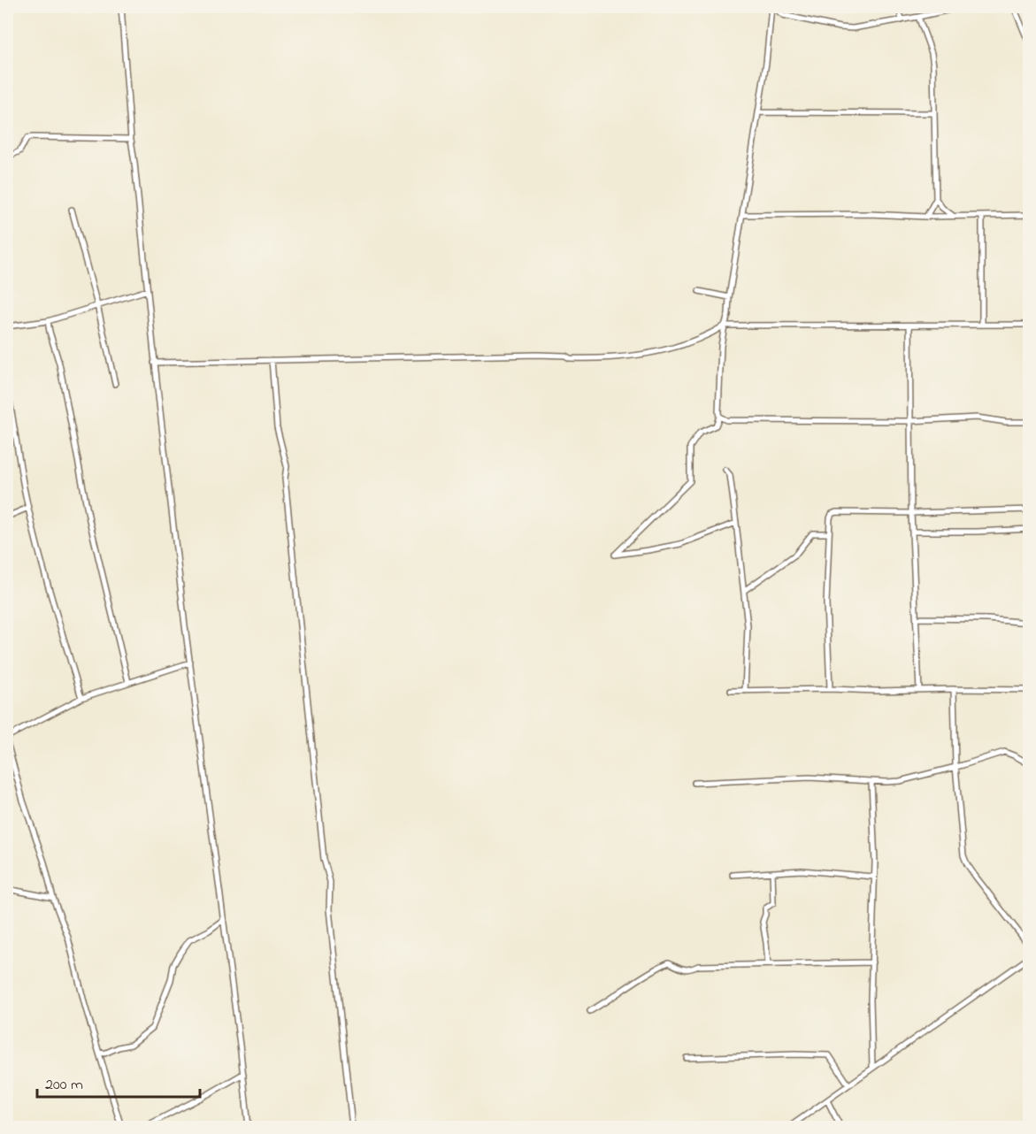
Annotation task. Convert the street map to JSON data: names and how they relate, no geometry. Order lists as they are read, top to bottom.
{
  "scale_bar": "200 m"
}
